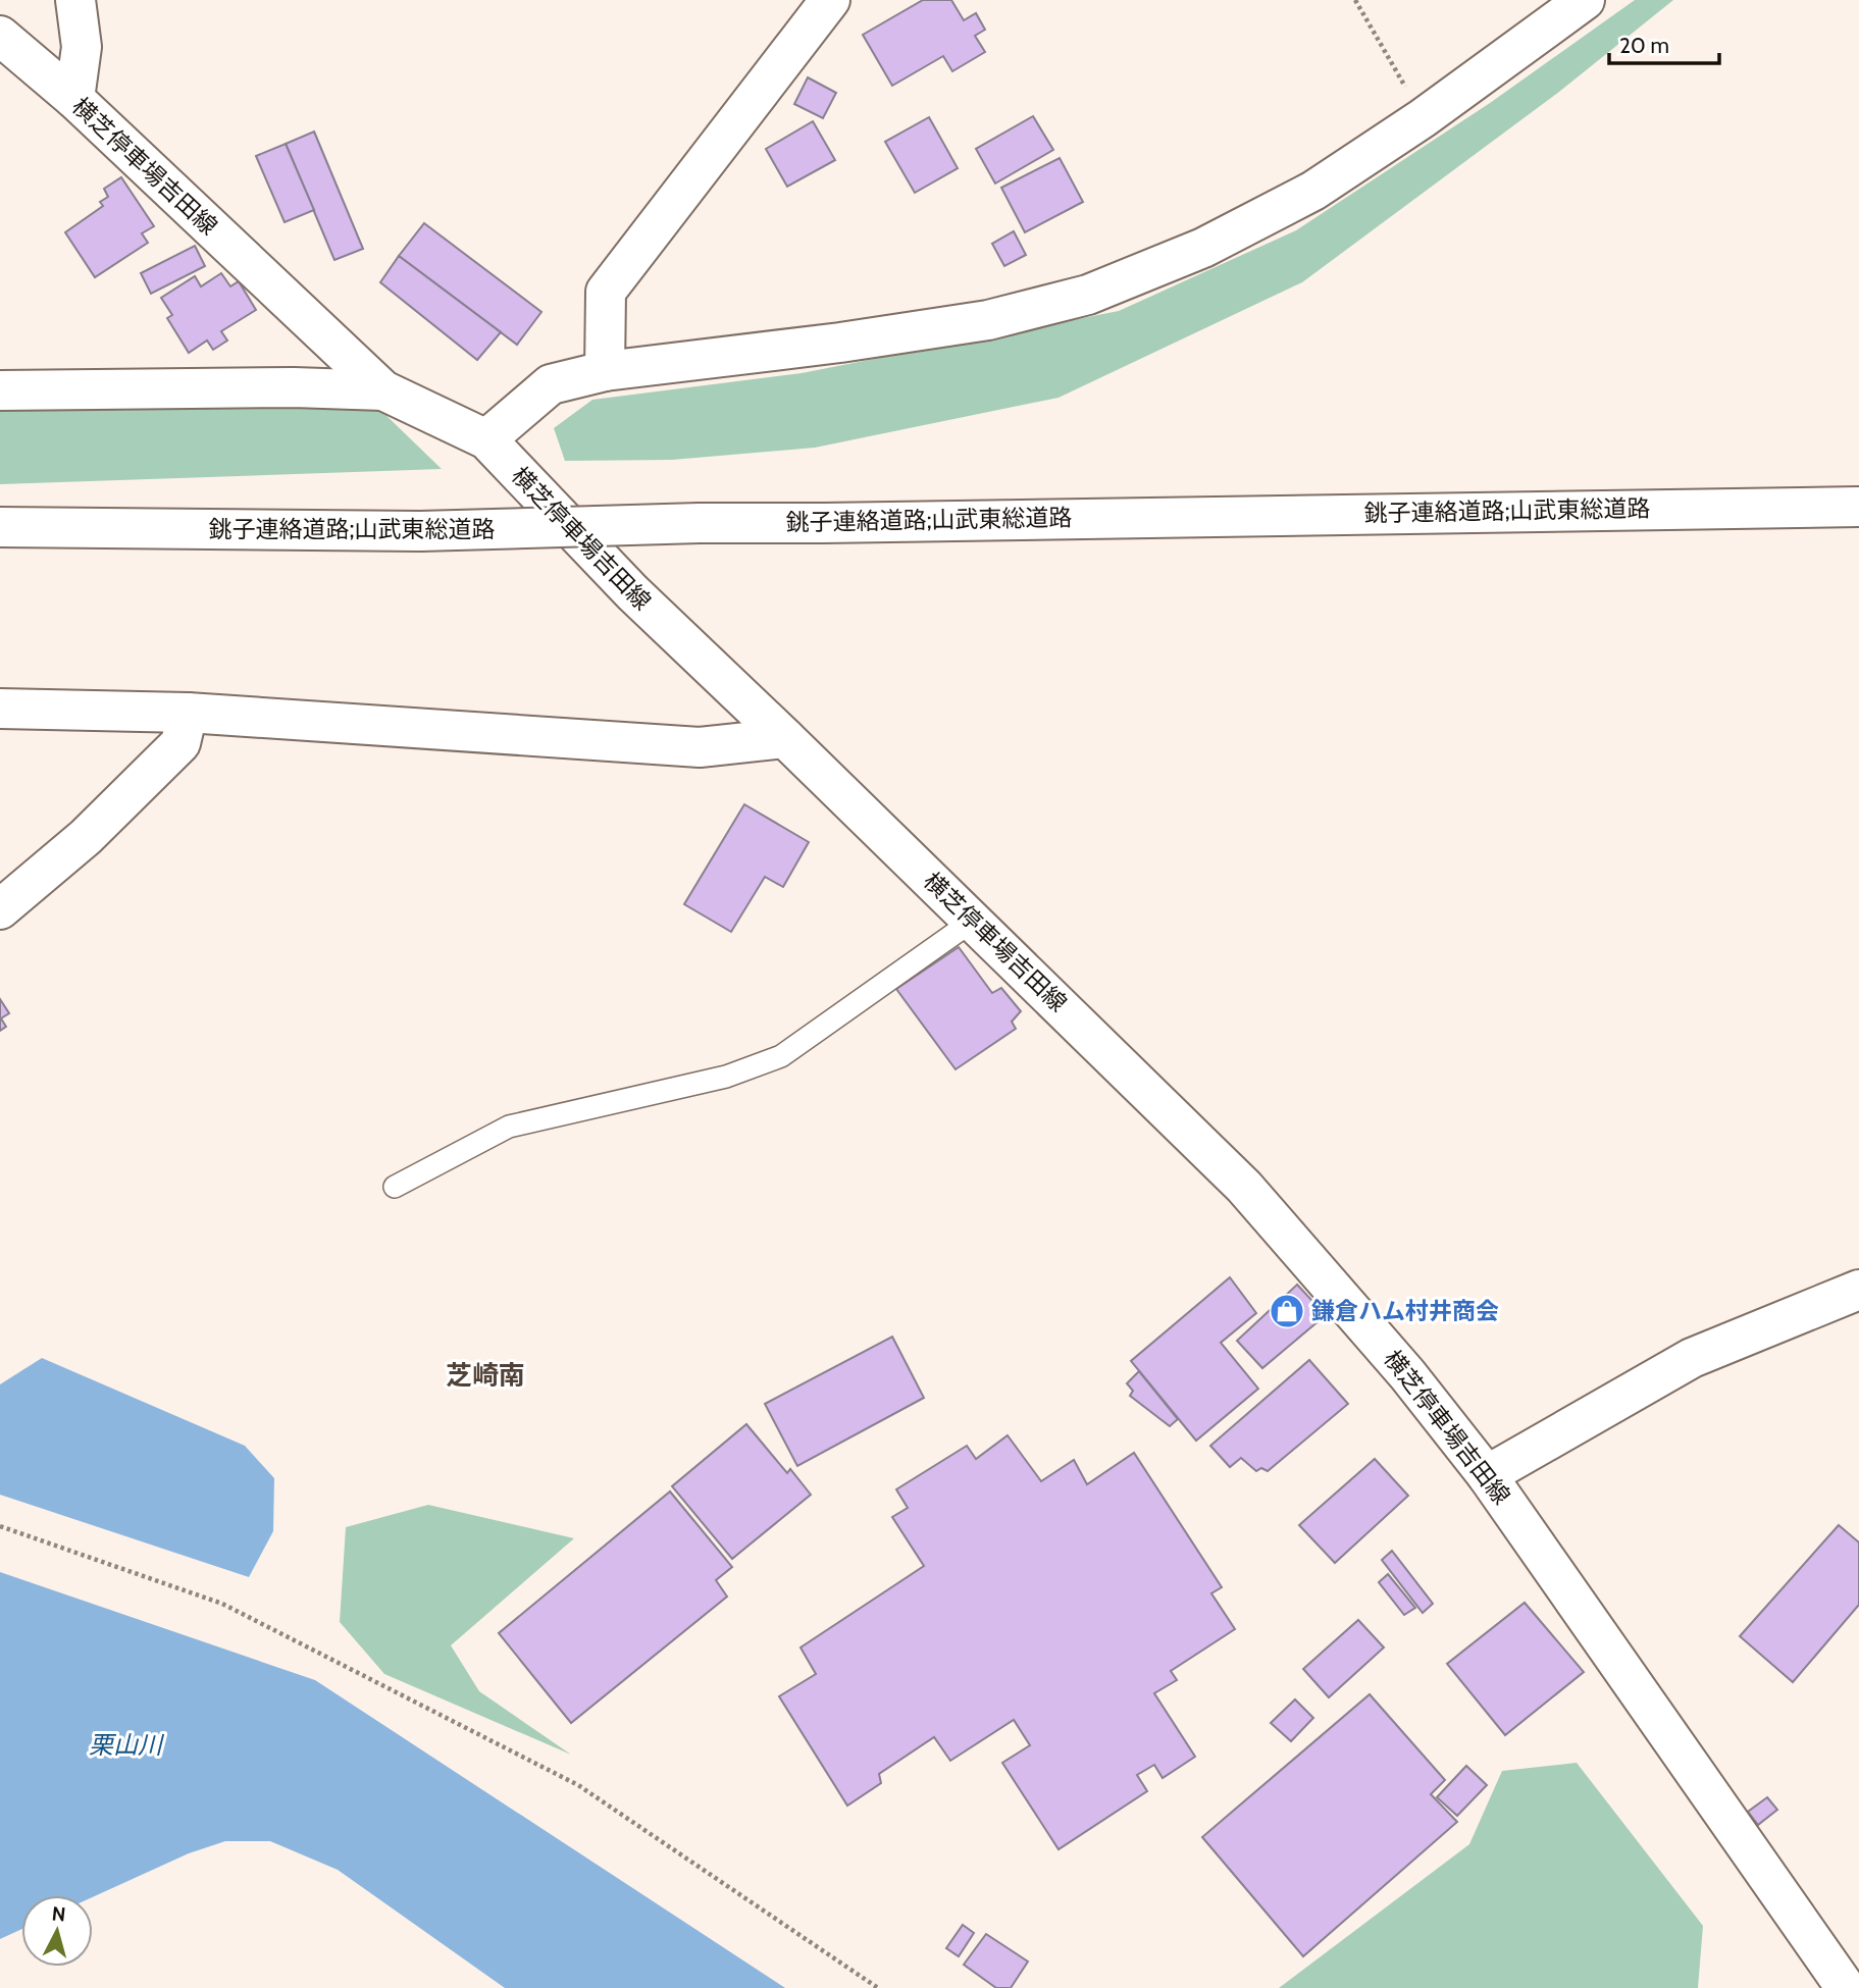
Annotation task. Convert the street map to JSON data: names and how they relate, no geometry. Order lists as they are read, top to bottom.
{
  "streets": {
    "main road": ["横芝停車場吉田線", "銚子連絡道路;山武東総道路"]
  },
  "districts": ["芝崎南"],
  "water": ["栗山川"],
  "places": {
    "shop": ["鎌倉ハム村井商会"]
  },
  "scale_bar": "20 m",
  "north": "top"
}
